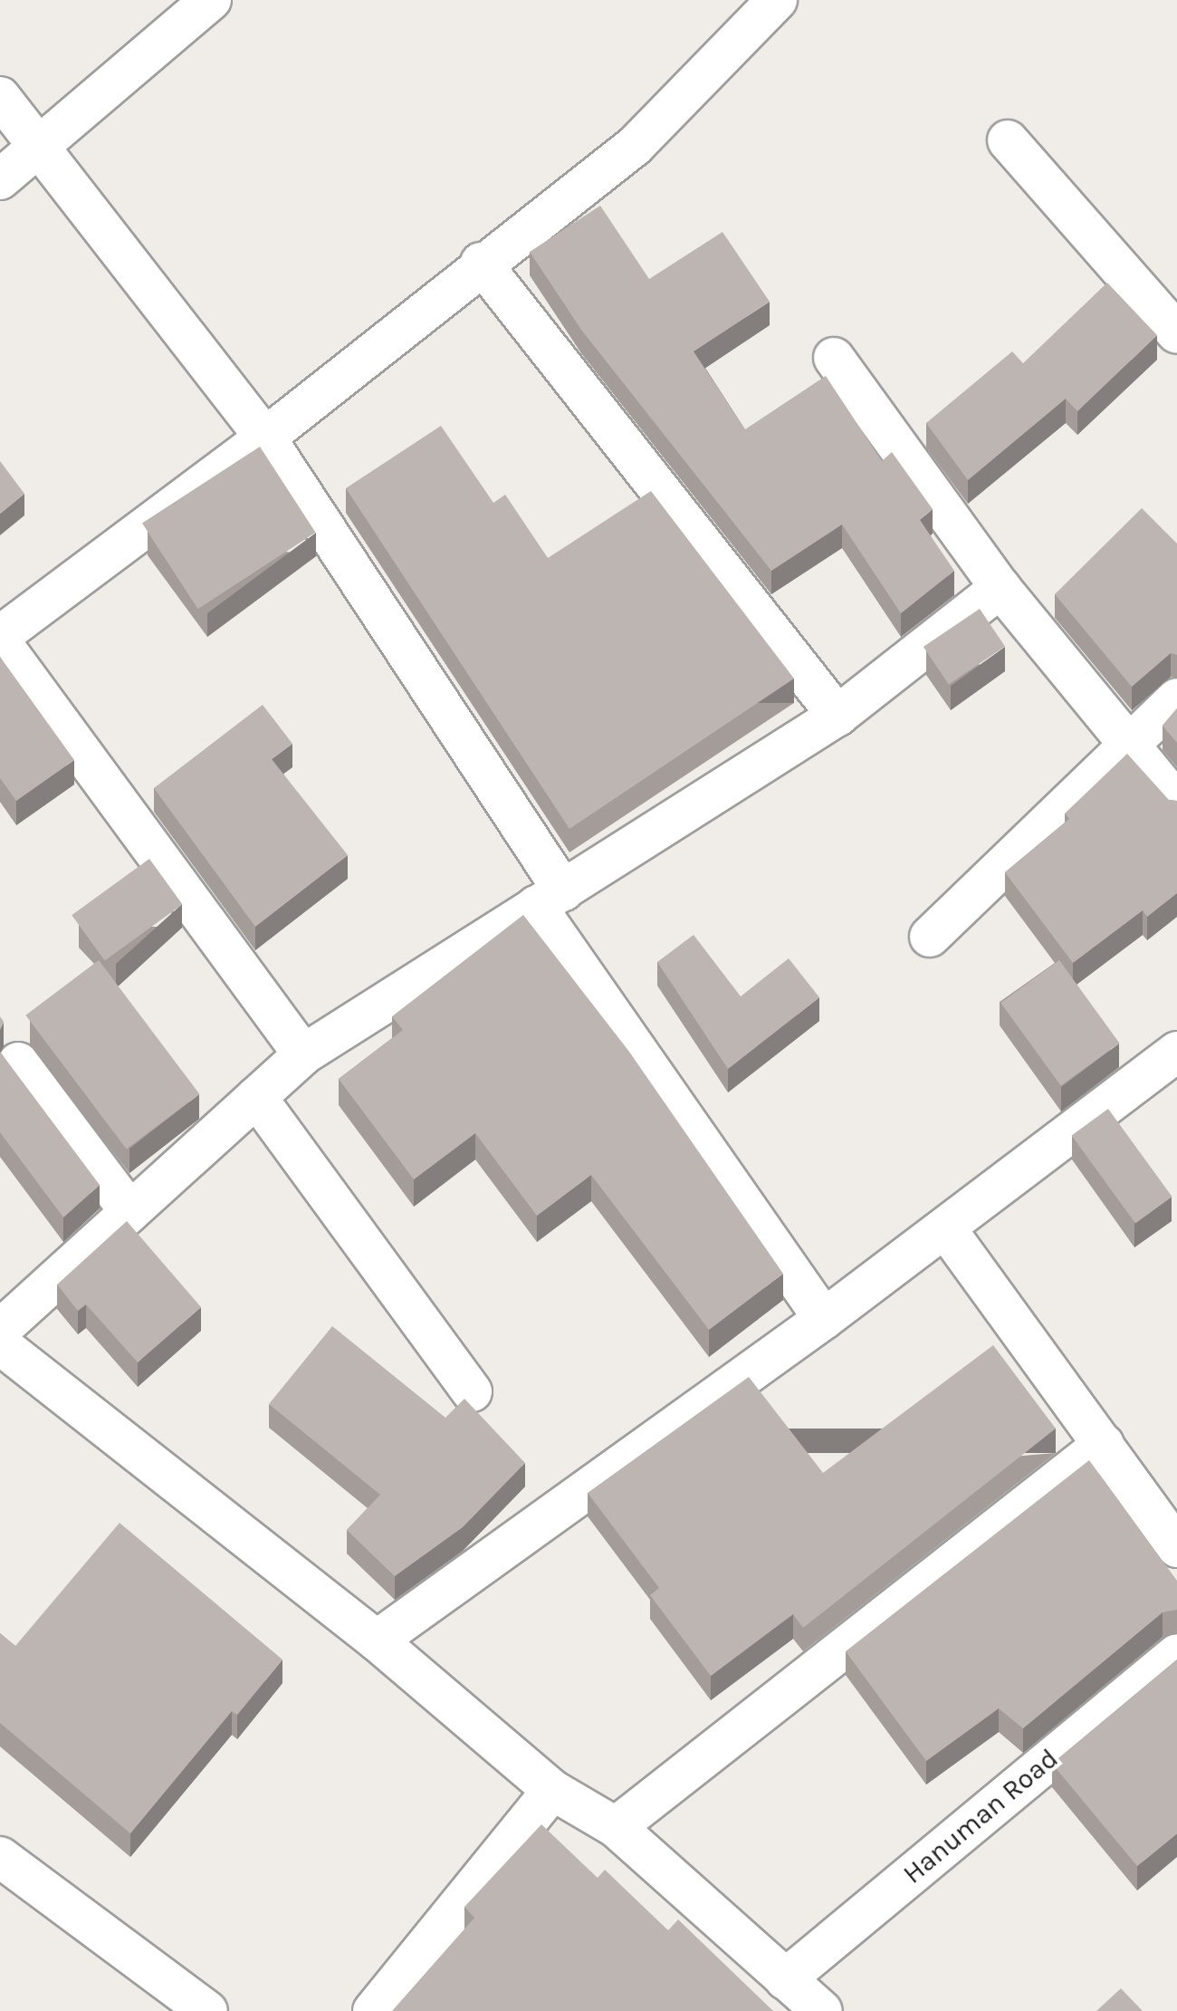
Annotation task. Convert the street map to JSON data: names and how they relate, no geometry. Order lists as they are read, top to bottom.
{
  "streets": {
    "street": ["Hanuman Road"]
  }
}
